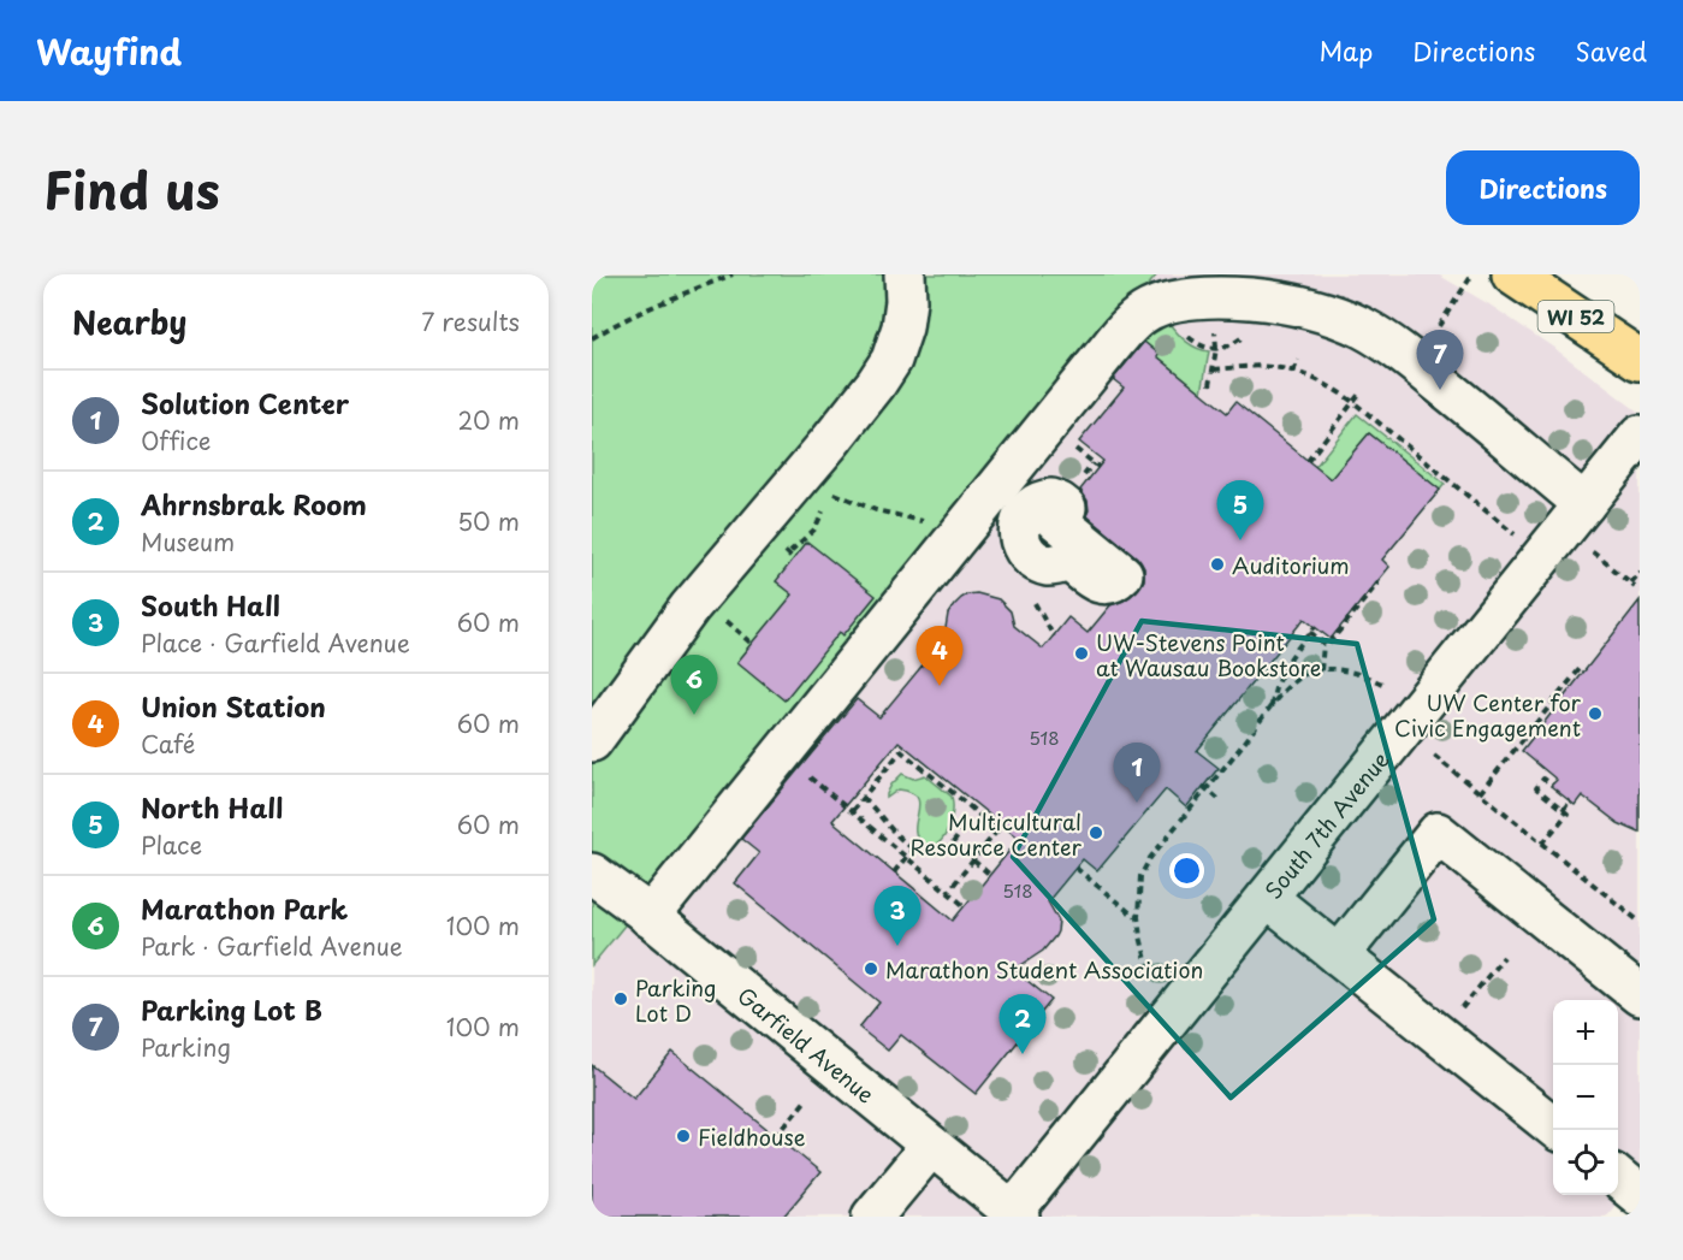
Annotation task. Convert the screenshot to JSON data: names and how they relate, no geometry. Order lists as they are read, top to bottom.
{
  "streets": {
    "main road": ["WI 52"],
    "street": ["South 7th Avenue", "Garfield Avenue"]
  },
  "crossings": [
    ["South 7th Avenue", "Garfield Avenue"]
  ],
  "places": [
    "Auditorium",
    "UW-Stevens Point at Wausau Bookstore",
    "UW Center for Civic Engagement",
    "Multicultural Resource Center",
    "Marathon Student Association",
    "Parking Lot D",
    "Fieldhouse"
  ],
  "house_numbers": ["518", "518"],
  "page": {
    "header": "Wayfind",
    "nav": ["Map", "Directions", "Saved"],
    "title": "Find us",
    "buttons": "Directions",
    "heading": ["Nearby", "7 results"],
    "pins": [
      "7",
      "5",
      "4",
      "6",
      "1",
      "3",
      "2"
    ],
    "list": [
      {
        "mark": "1",
        "name": "Solution Center",
        "note": "Office",
        "value": "20 m"
      },
      {
        "mark": "2",
        "name": "Ahrnsbrak Room",
        "note": "Museum",
        "value": "50 m"
      },
      {
        "mark": "3",
        "name": "South Hall",
        "note": "Place · Garfield Avenue",
        "value": "60 m"
      },
      {
        "mark": "4",
        "name": "Union Station",
        "note": "Café",
        "value": "60 m"
      },
      {
        "mark": "5",
        "name": "North Hall",
        "note": "Place",
        "value": "60 m"
      },
      {
        "mark": "6",
        "name": "Marathon Park",
        "note": "Park · Garfield Avenue",
        "value": "100 m"
      },
      {
        "mark": "7",
        "name": "Parking Lot B",
        "note": "Parking",
        "value": "100 m"
      }
    ],
    "map_buttons": ["+", "−"]
  }
}
